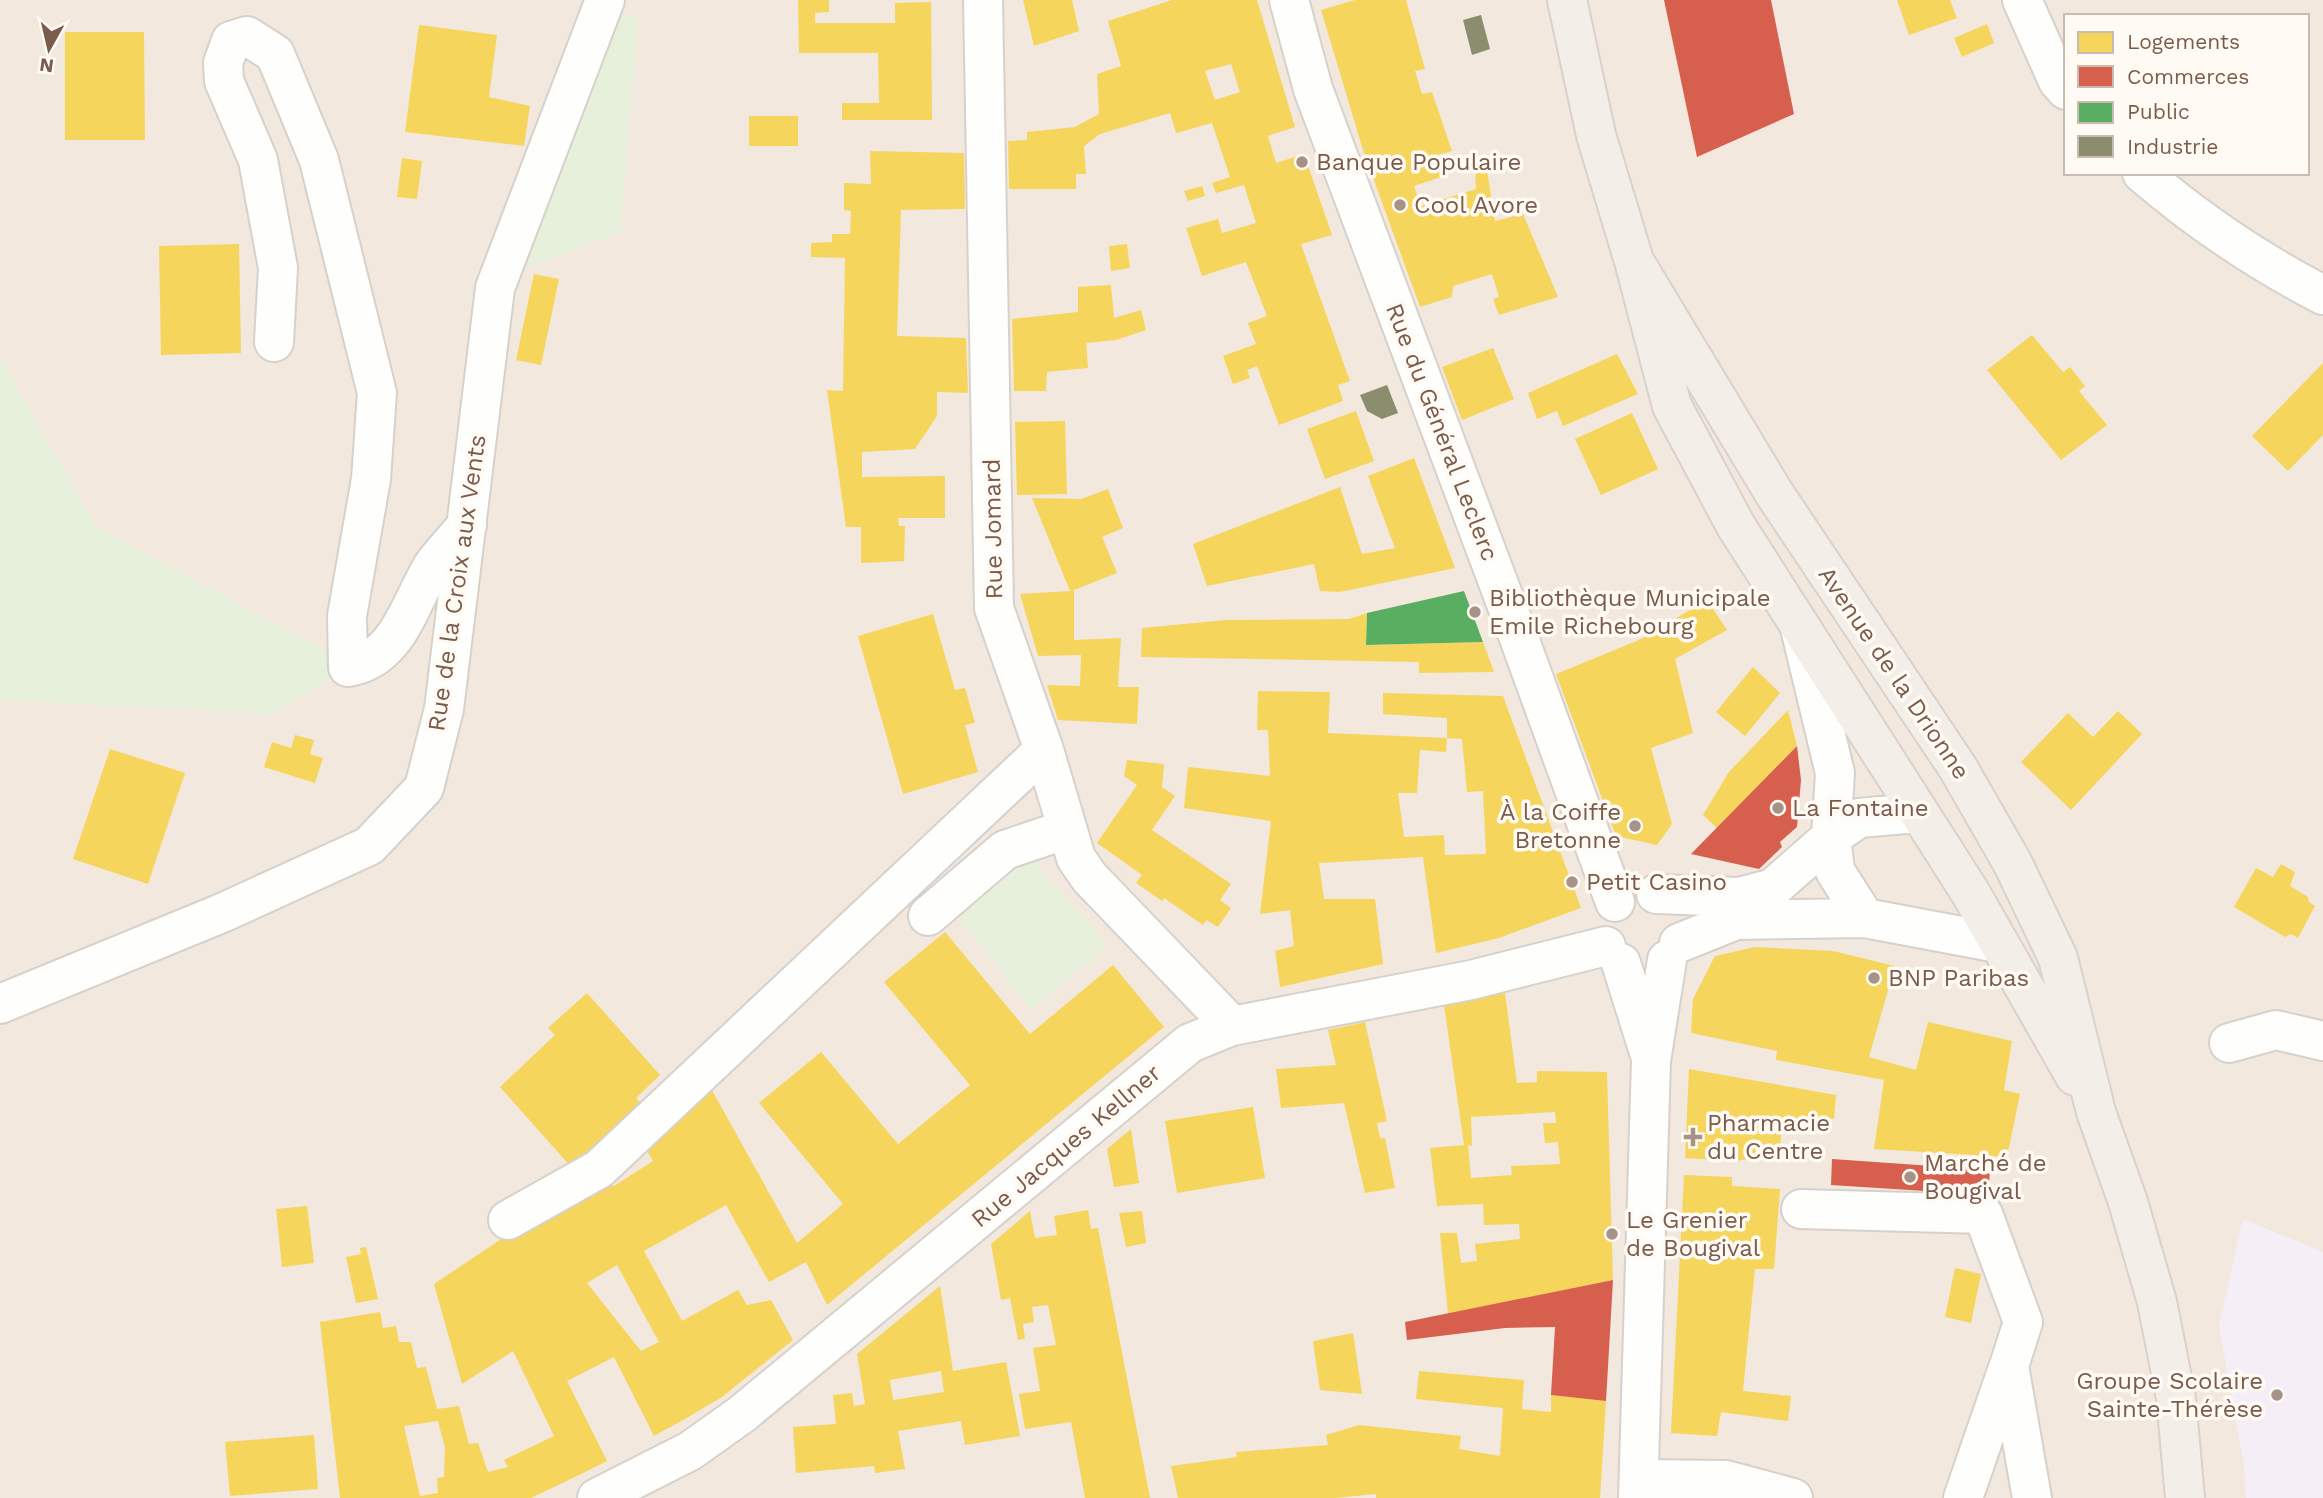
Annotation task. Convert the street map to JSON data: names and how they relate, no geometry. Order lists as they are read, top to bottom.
{
  "streets": {
    "main road": ["Avenue de la Drionne"],
    "street": [
      "Rue du Général Leclerc",
      "Rue Jomard",
      "Rue de la Croix aux Vents",
      "Rue Jacques Kellner"
    ]
  },
  "crossings": [
    ["Rue du Général Leclerc", "Rue Jacques Kellner"],
    ["Rue Jomard", "Rue Jacques Kellner"]
  ],
  "places": {
    "other": [
      "Banque Populaire",
      "Cool Avore",
      "Bibliothèque Municipale Emile Richebourg",
      "La Fontaine",
      "À la Coiffe Bretonne",
      "Petit Casino",
      "BNP Paribas",
      "Marché de Bougival",
      "Le Grenier de Bougival",
      "Groupe Scolaire Sainte-Thérèse"
    ],
    "health": ["Pharmacie du Centre"]
  },
  "legend": [
    "Logements",
    "Commerces",
    "Public",
    "Industrie"
  ],
  "north": "bottom"
}
